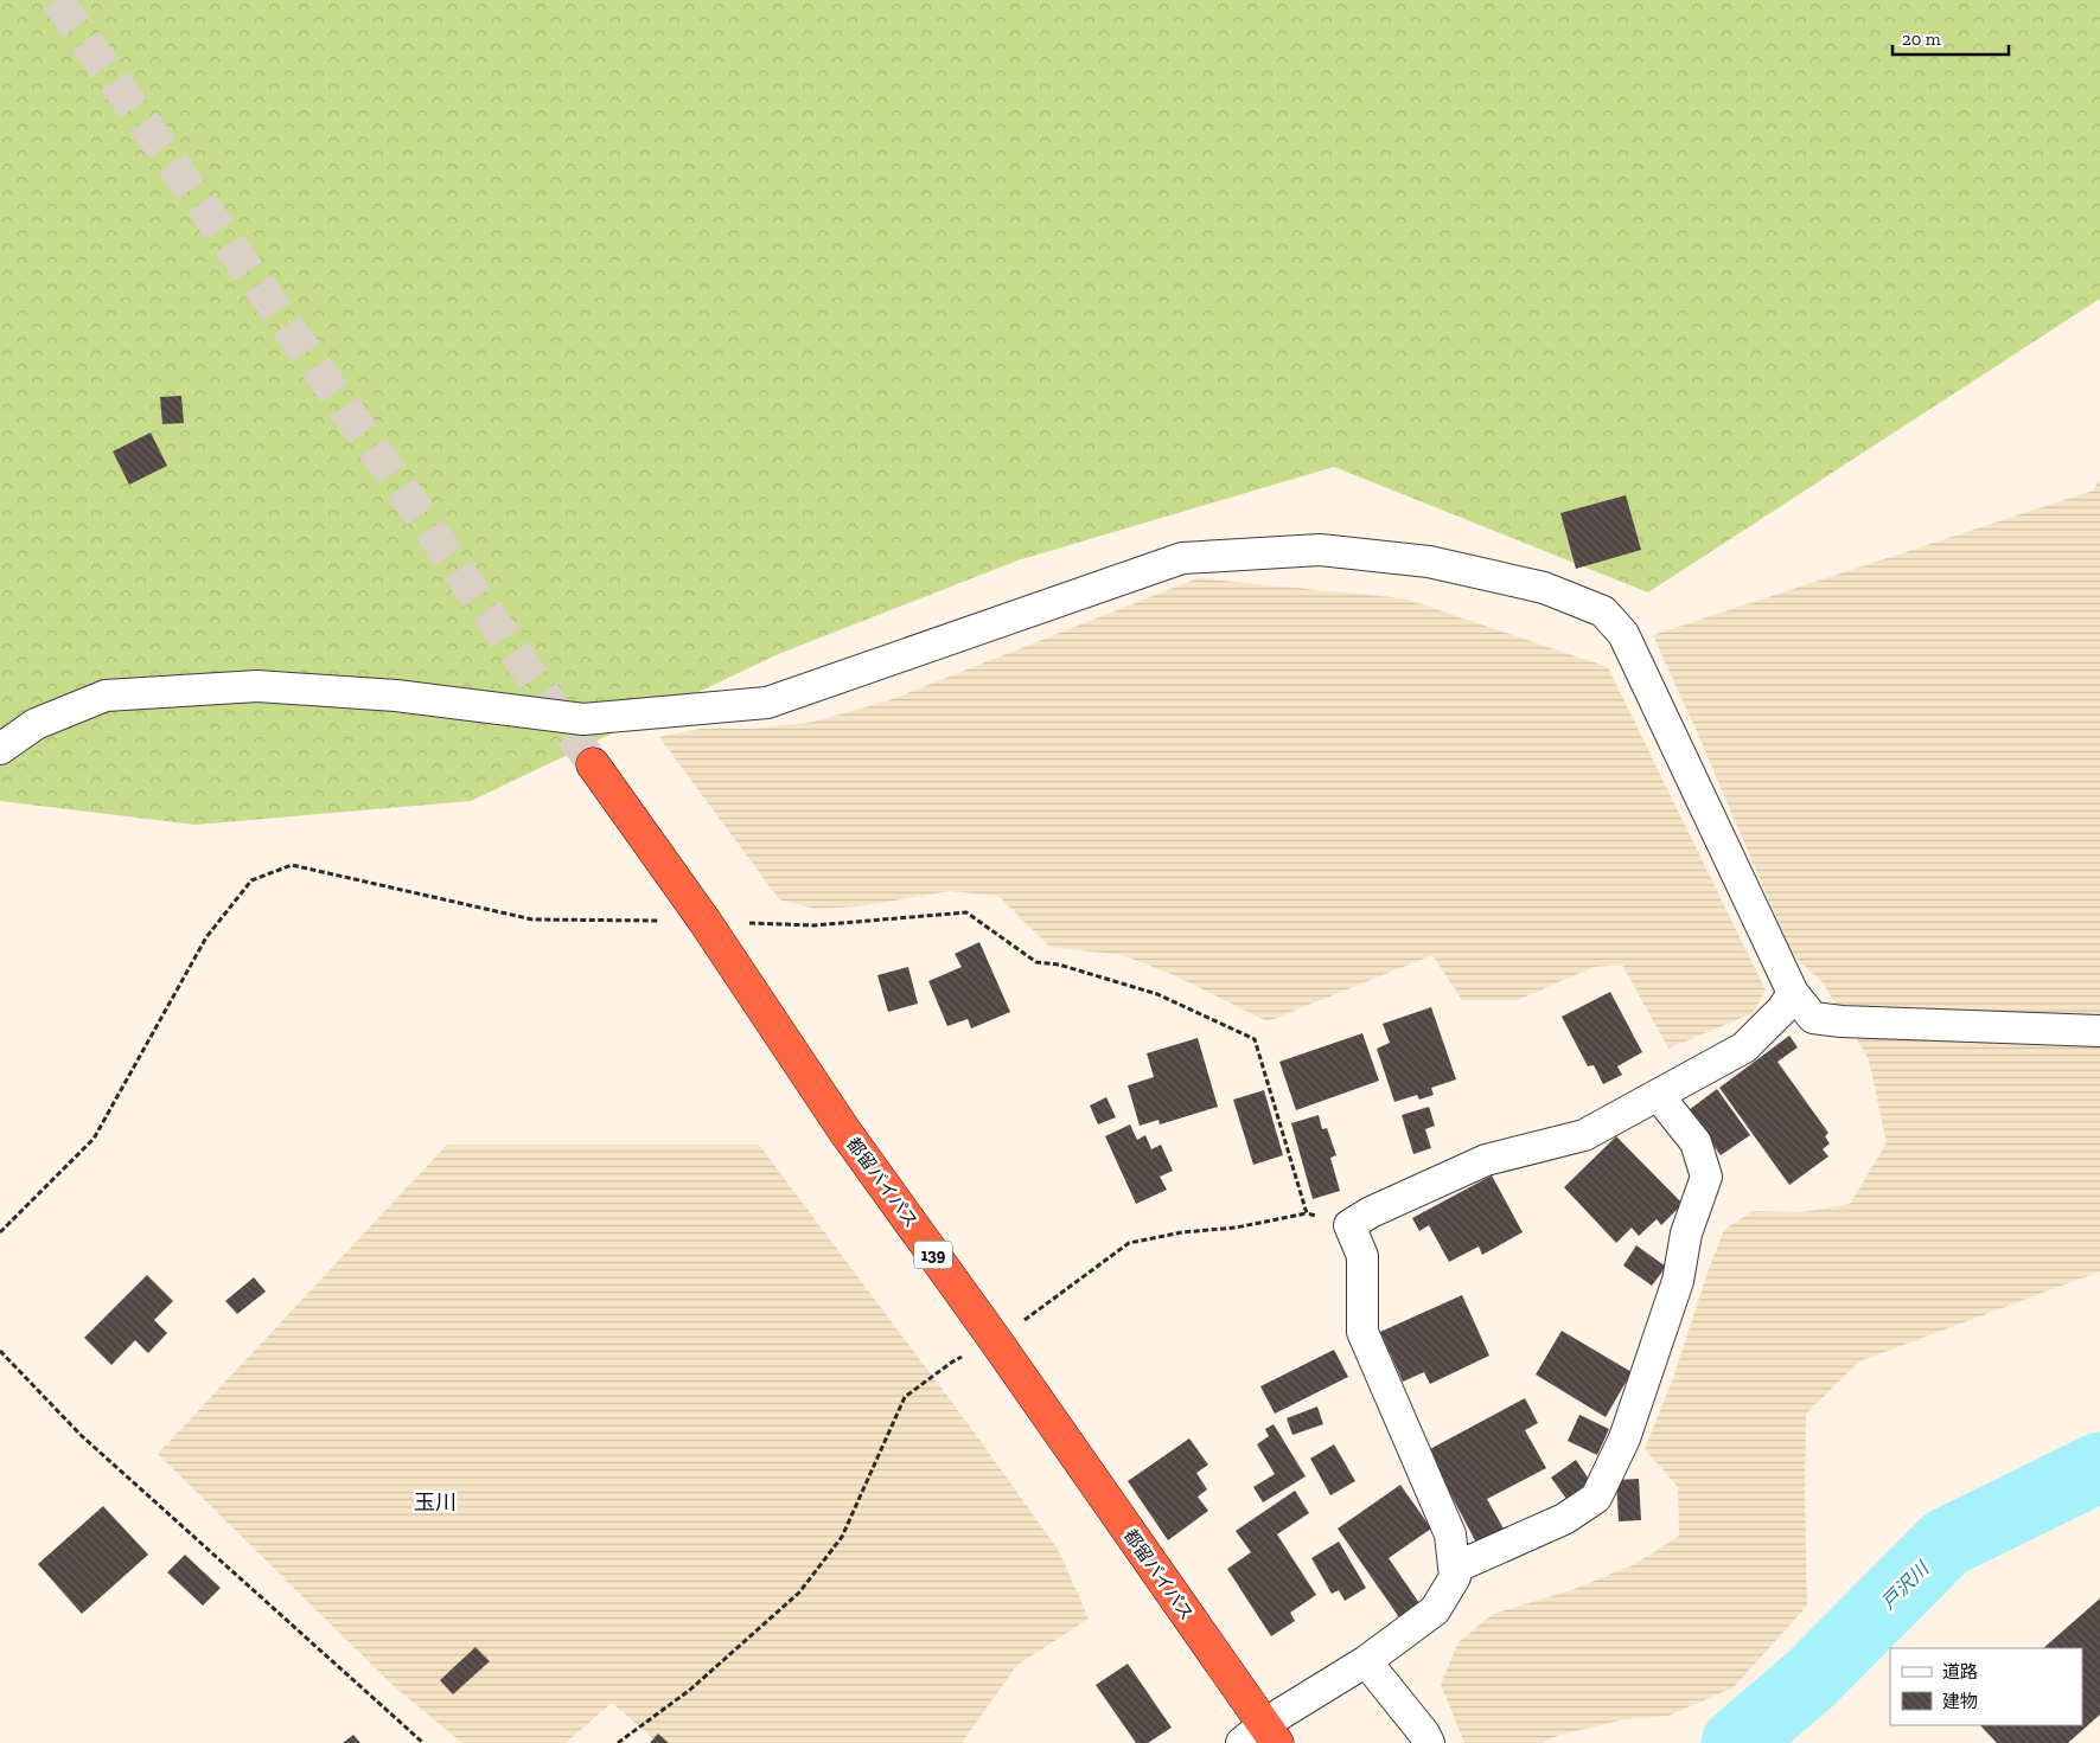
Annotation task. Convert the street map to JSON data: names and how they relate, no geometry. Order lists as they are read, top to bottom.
{
  "streets": {
    "highway": ["都留バイパス", "139"]
  },
  "districts": ["玉川"],
  "water": ["戸沢川"],
  "legend": ["道路", "建物"],
  "scale_bar": "20 m"
}
